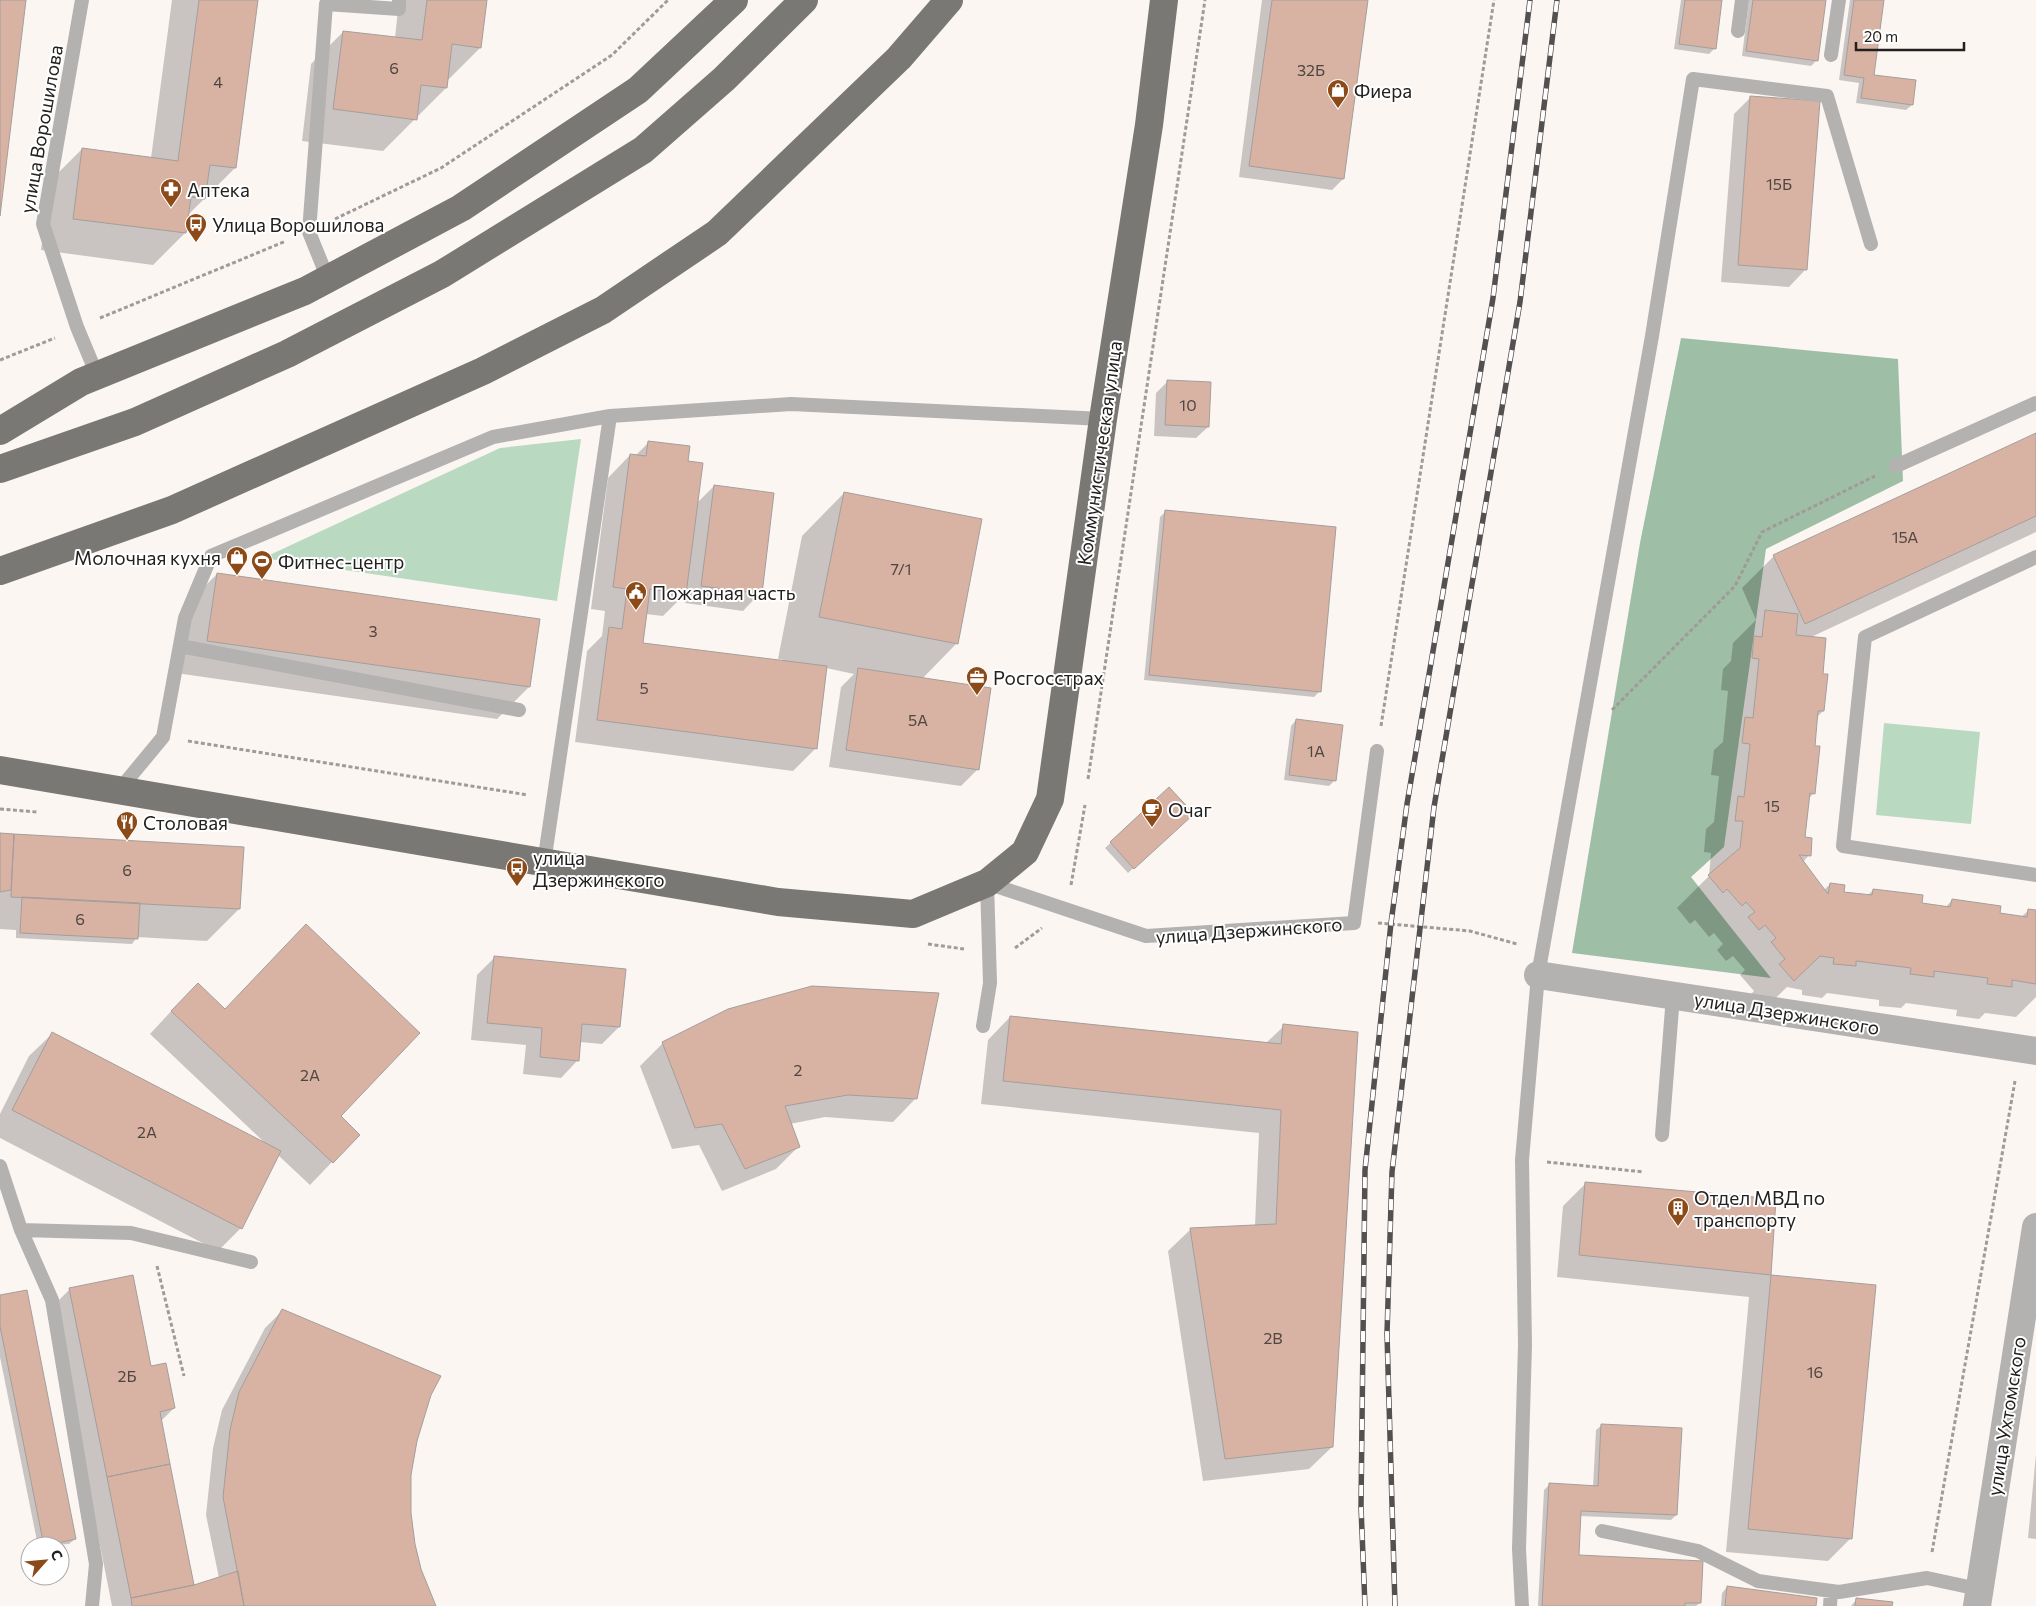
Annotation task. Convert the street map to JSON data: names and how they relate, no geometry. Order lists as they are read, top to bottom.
{
  "streets": {
    "main road": ["Коммунистическая улица"],
    "street": ["улица Дзержинского", "улица Ухтомского"],
    "lane": ["улица Ворошилова"]
  },
  "crossings": [
    ["Коммунистическая улица", "улица Дзержинского"]
  ],
  "places": {
    "shop": ["Фиера", "Молочная кухня"],
    "pharmacy": ["Аптека"],
    "bus stop": ["Улица Ворошилова", "улица Дзержинского"],
    "sports": ["Фитнес-центр"],
    "public building": ["Пожарная часть"],
    "office": ["Росгосстрах"],
    "cafe": ["Очаг"],
    "restaurant": ["Столовая"],
    "building": ["Отдел МВД по транспорту"]
  },
  "house_numbers": [
    "6",
    "32Б",
    "4",
    "15Б",
    "10",
    "15А",
    "7/1",
    "3",
    "5",
    "5А",
    "1А",
    "15",
    "6",
    "6",
    "2",
    "2А",
    "2А",
    "2В",
    "16",
    "2Б"
  ],
  "scale_bar": "20 m",
  "north": "top right"
}
